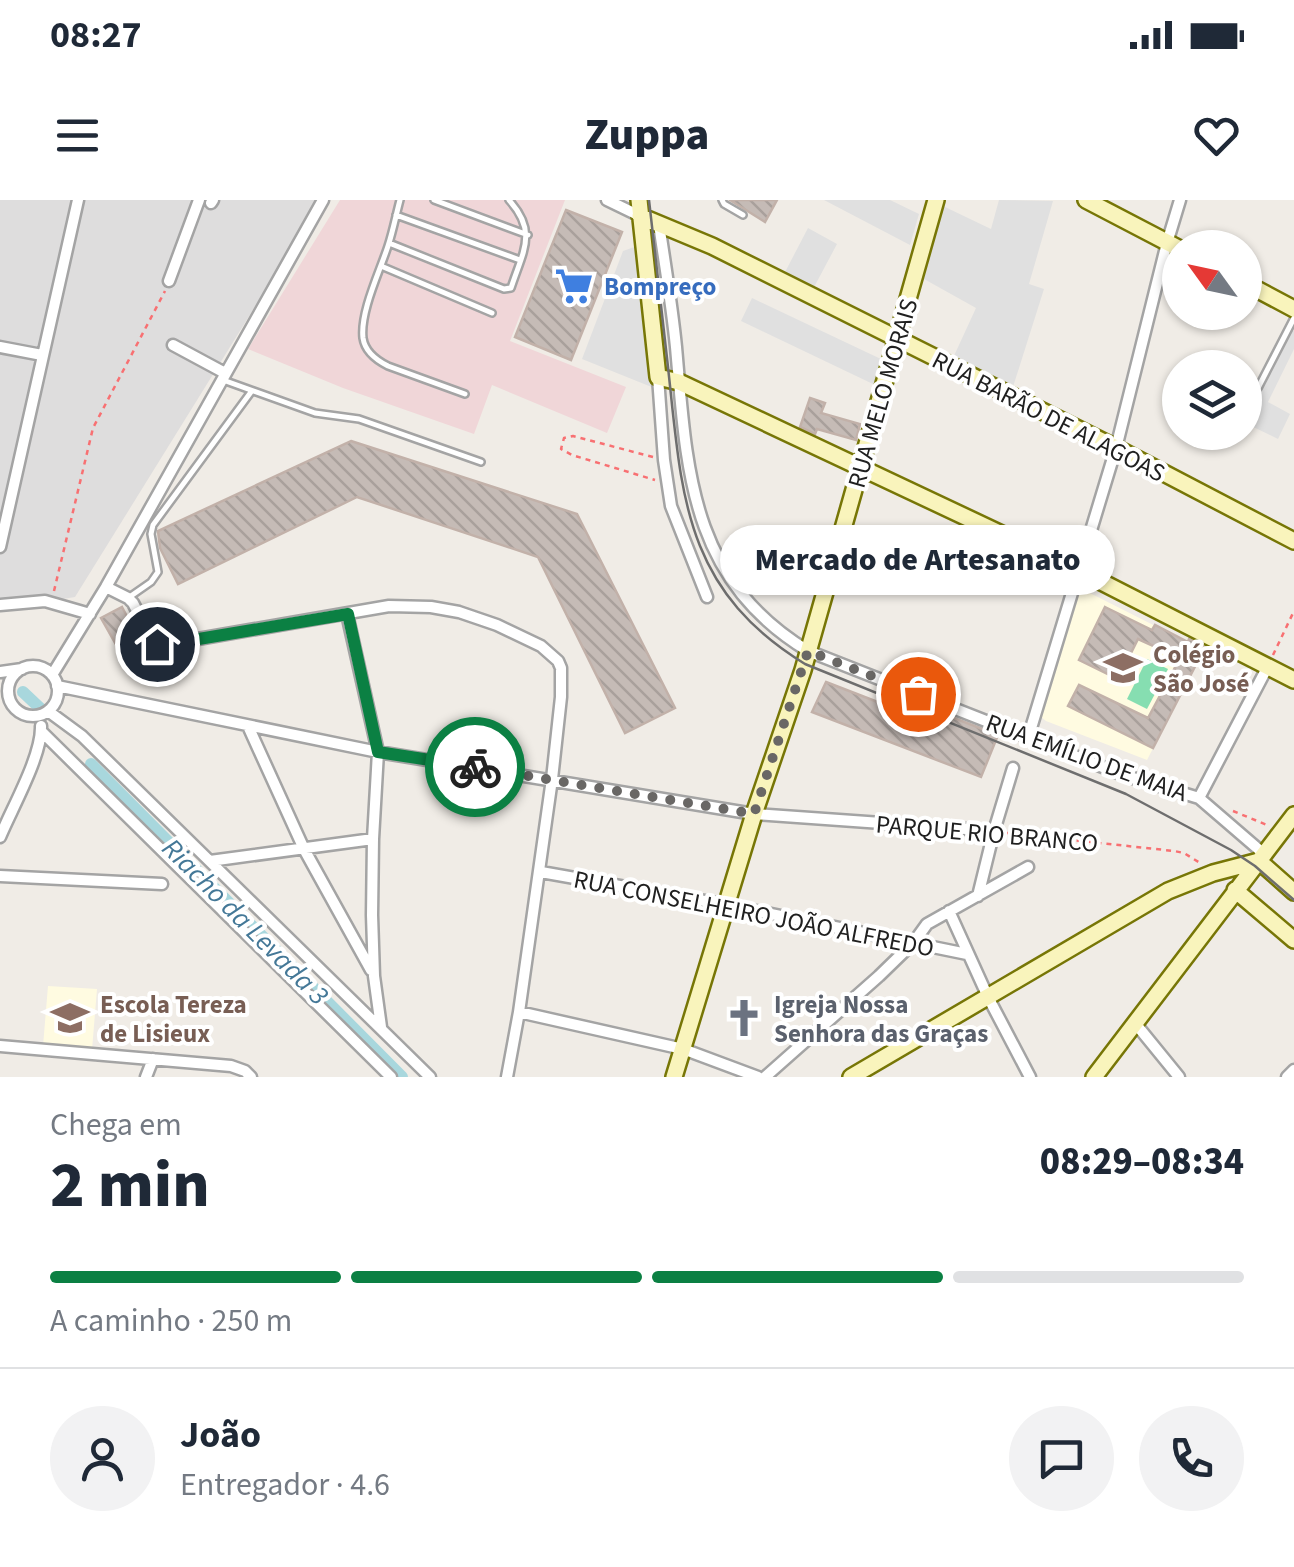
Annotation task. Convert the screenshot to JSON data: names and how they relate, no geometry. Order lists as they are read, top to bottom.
{
  "streets": {
    "street": [
      "RUA MELO MORAIS",
      "RUA BARÃO DE ALAGOAS",
      "RUA EMÍLIO DE MAIA",
      "PARQUE RIO BRANCO",
      "RUA CONSELHEIRO JOÃO ALFREDO"
    ]
  },
  "crossings": [
    ["RUA MELO MORAIS", "RUA BARÃO DE ALAGOAS"],
    ["RUA MELO MORAIS", "RUA EMÍLIO DE MAIA"],
    ["RUA MELO MORAIS", "PARQUE RIO BRANCO"],
    ["RUA MELO MORAIS", "RUA CONSELHEIRO JOÃO ALFREDO"],
    ["RUA BARÃO DE ALAGOAS", "RUA EMÍLIO DE MAIA"]
  ],
  "water": ["Riacho da Levada 3"],
  "places": {
    "supermarket": ["Bompreço"],
    "school or university": ["Colégio São José", "Escola Tereza de Lisieux"],
    "other": ["Mercado de Artesanato"],
    "church": ["Igreja Nossa Senhora das Graças"]
  },
  "north": "top left",
  "page": {
    "status": "08:27",
    "header": "Zuppa",
    "bubble": "Mercado de Artesanato",
    "heading": ["2 min", "Chega em", "08:29–08:34"],
    "panel": ["João", "Entregador · 4.6"],
    "bar": "A caminho · 250 m"
  }
}
